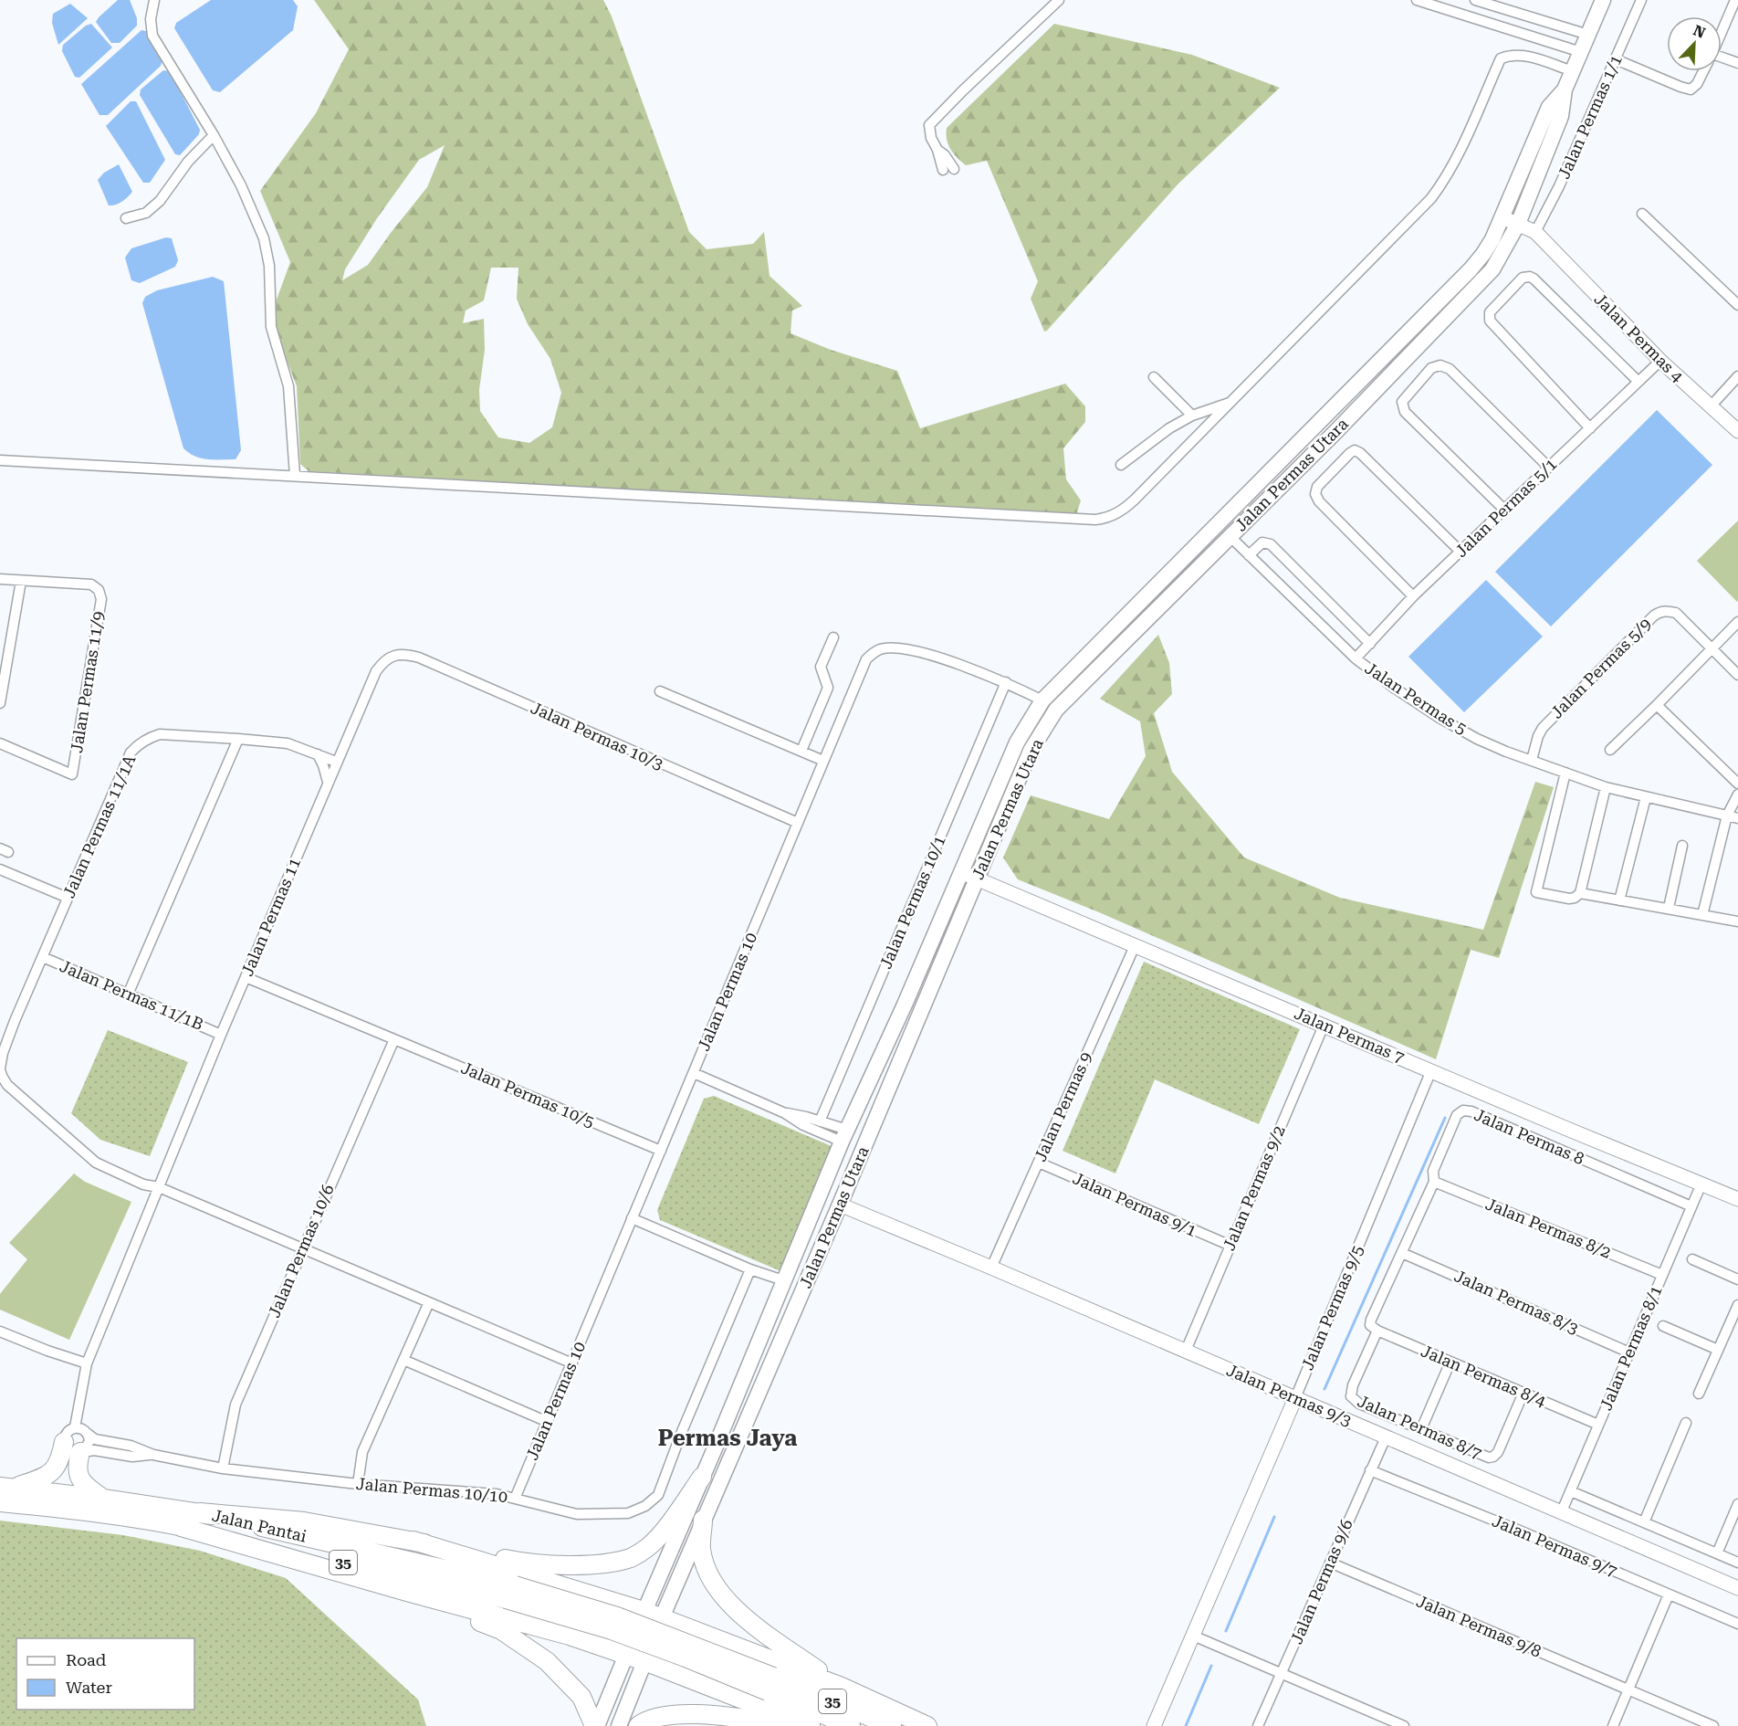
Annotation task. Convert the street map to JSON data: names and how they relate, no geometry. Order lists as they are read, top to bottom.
{
  "streets": {
    "highway": ["Jalan Pantai", "35"],
    "main road": ["Jalan Permas Utara"],
    "street": [
      "Jalan Permas 1/1",
      "Jalan Permas 4",
      "Jalan Permas 5/1",
      "Jalan Permas 5/9",
      "Jalan Permas 11/9",
      "Jalan Permas 5",
      "Jalan Permas 10/3",
      "Jalan Permas 11/1A",
      "Jalan Permas 10/1",
      "Jalan Permas 11",
      "Jalan Permas 10",
      "Jalan Permas 11/1B",
      "Jalan Permas 7",
      "Jalan Permas 10/5",
      "Jalan Permas 9",
      "Jalan Permas 8",
      "Jalan Permas 9/2",
      "Jalan Permas 9/1",
      "Jalan Permas 8/2",
      "Jalan Permas 10/6",
      "Jalan Permas 8/3",
      "Jalan Permas 9/5",
      "Jalan Permas 8/1",
      "Jalan Permas 8/4",
      "Jalan Permas 9/3",
      "Jalan Permas 8/7",
      "Jalan Permas 10/10",
      "Jalan Permas 9/7",
      "Jalan Permas 9/6",
      "Jalan Permas 9/8"
    ]
  },
  "crossings": [
    ["Jalan Permas 1/1", "Jalan Permas 4"],
    ["Jalan Permas 4", "Jalan Permas Utara"],
    ["Jalan Permas 4", "Jalan Permas 5/1"],
    ["Jalan Permas Utara", "Jalan Permas 5"],
    ["Jalan Permas Utara", "Jalan Permas 10"],
    ["Jalan Permas Utara", "Jalan Permas 7"],
    ["Jalan Permas Utara", "Jalan Permas 9/3"],
    ["Jalan Permas 5/1", "Jalan Permas 5"],
    ["Jalan Permas 5/9", "Jalan Permas 5"],
    ["Jalan Permas 10/3", "Jalan Permas 11"],
    ["Jalan Permas 10/3", "Jalan Permas 10"],
    ["Jalan Permas 11/1A", "Jalan Permas 11"],
    ["Jalan Permas 11/1A", "Jalan Permas 10"],
    ["Jalan Permas 11/1A", "Jalan Permas 11/1B"],
    ["Jalan Permas 11/1A", "Jalan Permas 10/6"],
    ["Jalan Permas 10/1", "Jalan Permas 10"],
    ["Jalan Permas 11", "Jalan Permas 11/1B"],
    ["Jalan Permas 11", "Jalan Permas 10/5"],
    ["Jalan Permas 11", "Jalan Permas 10/10"],
    ["Jalan Permas 10", "Jalan Permas 10/5"],
    ["Jalan Permas 10", "Jalan Permas 10/10"],
    ["Jalan Permas 7", "Jalan Permas 9"],
    ["Jalan Permas 7", "Jalan Permas 9/2"],
    ["Jalan Permas 7", "Jalan Permas 9/5"],
    ["Jalan Permas 7", "Jalan Permas 8/1"],
    ["Jalan Permas 10/5", "Jalan Permas 10/6"],
    ["Jalan Permas 9", "Jalan Permas 9/1"],
    ["Jalan Permas 9", "Jalan Permas 9/3"],
    ["Jalan Permas 8", "Jalan Permas 8/2"],
    ["Jalan Permas 8", "Jalan Permas 8/3"],
    ["Jalan Permas 8", "Jalan Permas 8/1"],
    ["Jalan Permas 8", "Jalan Permas 8/4"],
    ["Jalan Permas 8", "Jalan Permas 8/7"],
    ["Jalan Permas 9/2", "Jalan Permas 9/1"],
    ["Jalan Permas 9/2", "Jalan Permas 9/3"],
    ["Jalan Permas 8/2", "Jalan Permas 8/1"],
    ["Jalan Permas 10/6", "Jalan Permas 10/10"],
    ["Jalan Permas 8/3", "Jalan Permas 8/1"],
    ["Jalan Permas 9/5", "Jalan Permas 9/3"],
    ["Jalan Permas 8/1", "Jalan Permas 8/4"],
    ["Jalan Permas 8/1", "Jalan Permas 9/3"],
    ["Jalan Permas 8/4", "Jalan Permas 8/7"],
    ["Jalan Permas 9/3", "Jalan Permas 9/6"],
    ["Jalan Pantai", "35"],
    ["Jalan Permas 9/7", "Jalan Permas 9/6"],
    ["Jalan Permas 9/6", "Jalan Permas 9/8"]
  ],
  "districts": ["Permas Jaya"],
  "legend": ["Road", "Water"],
  "north": "top right"
}
